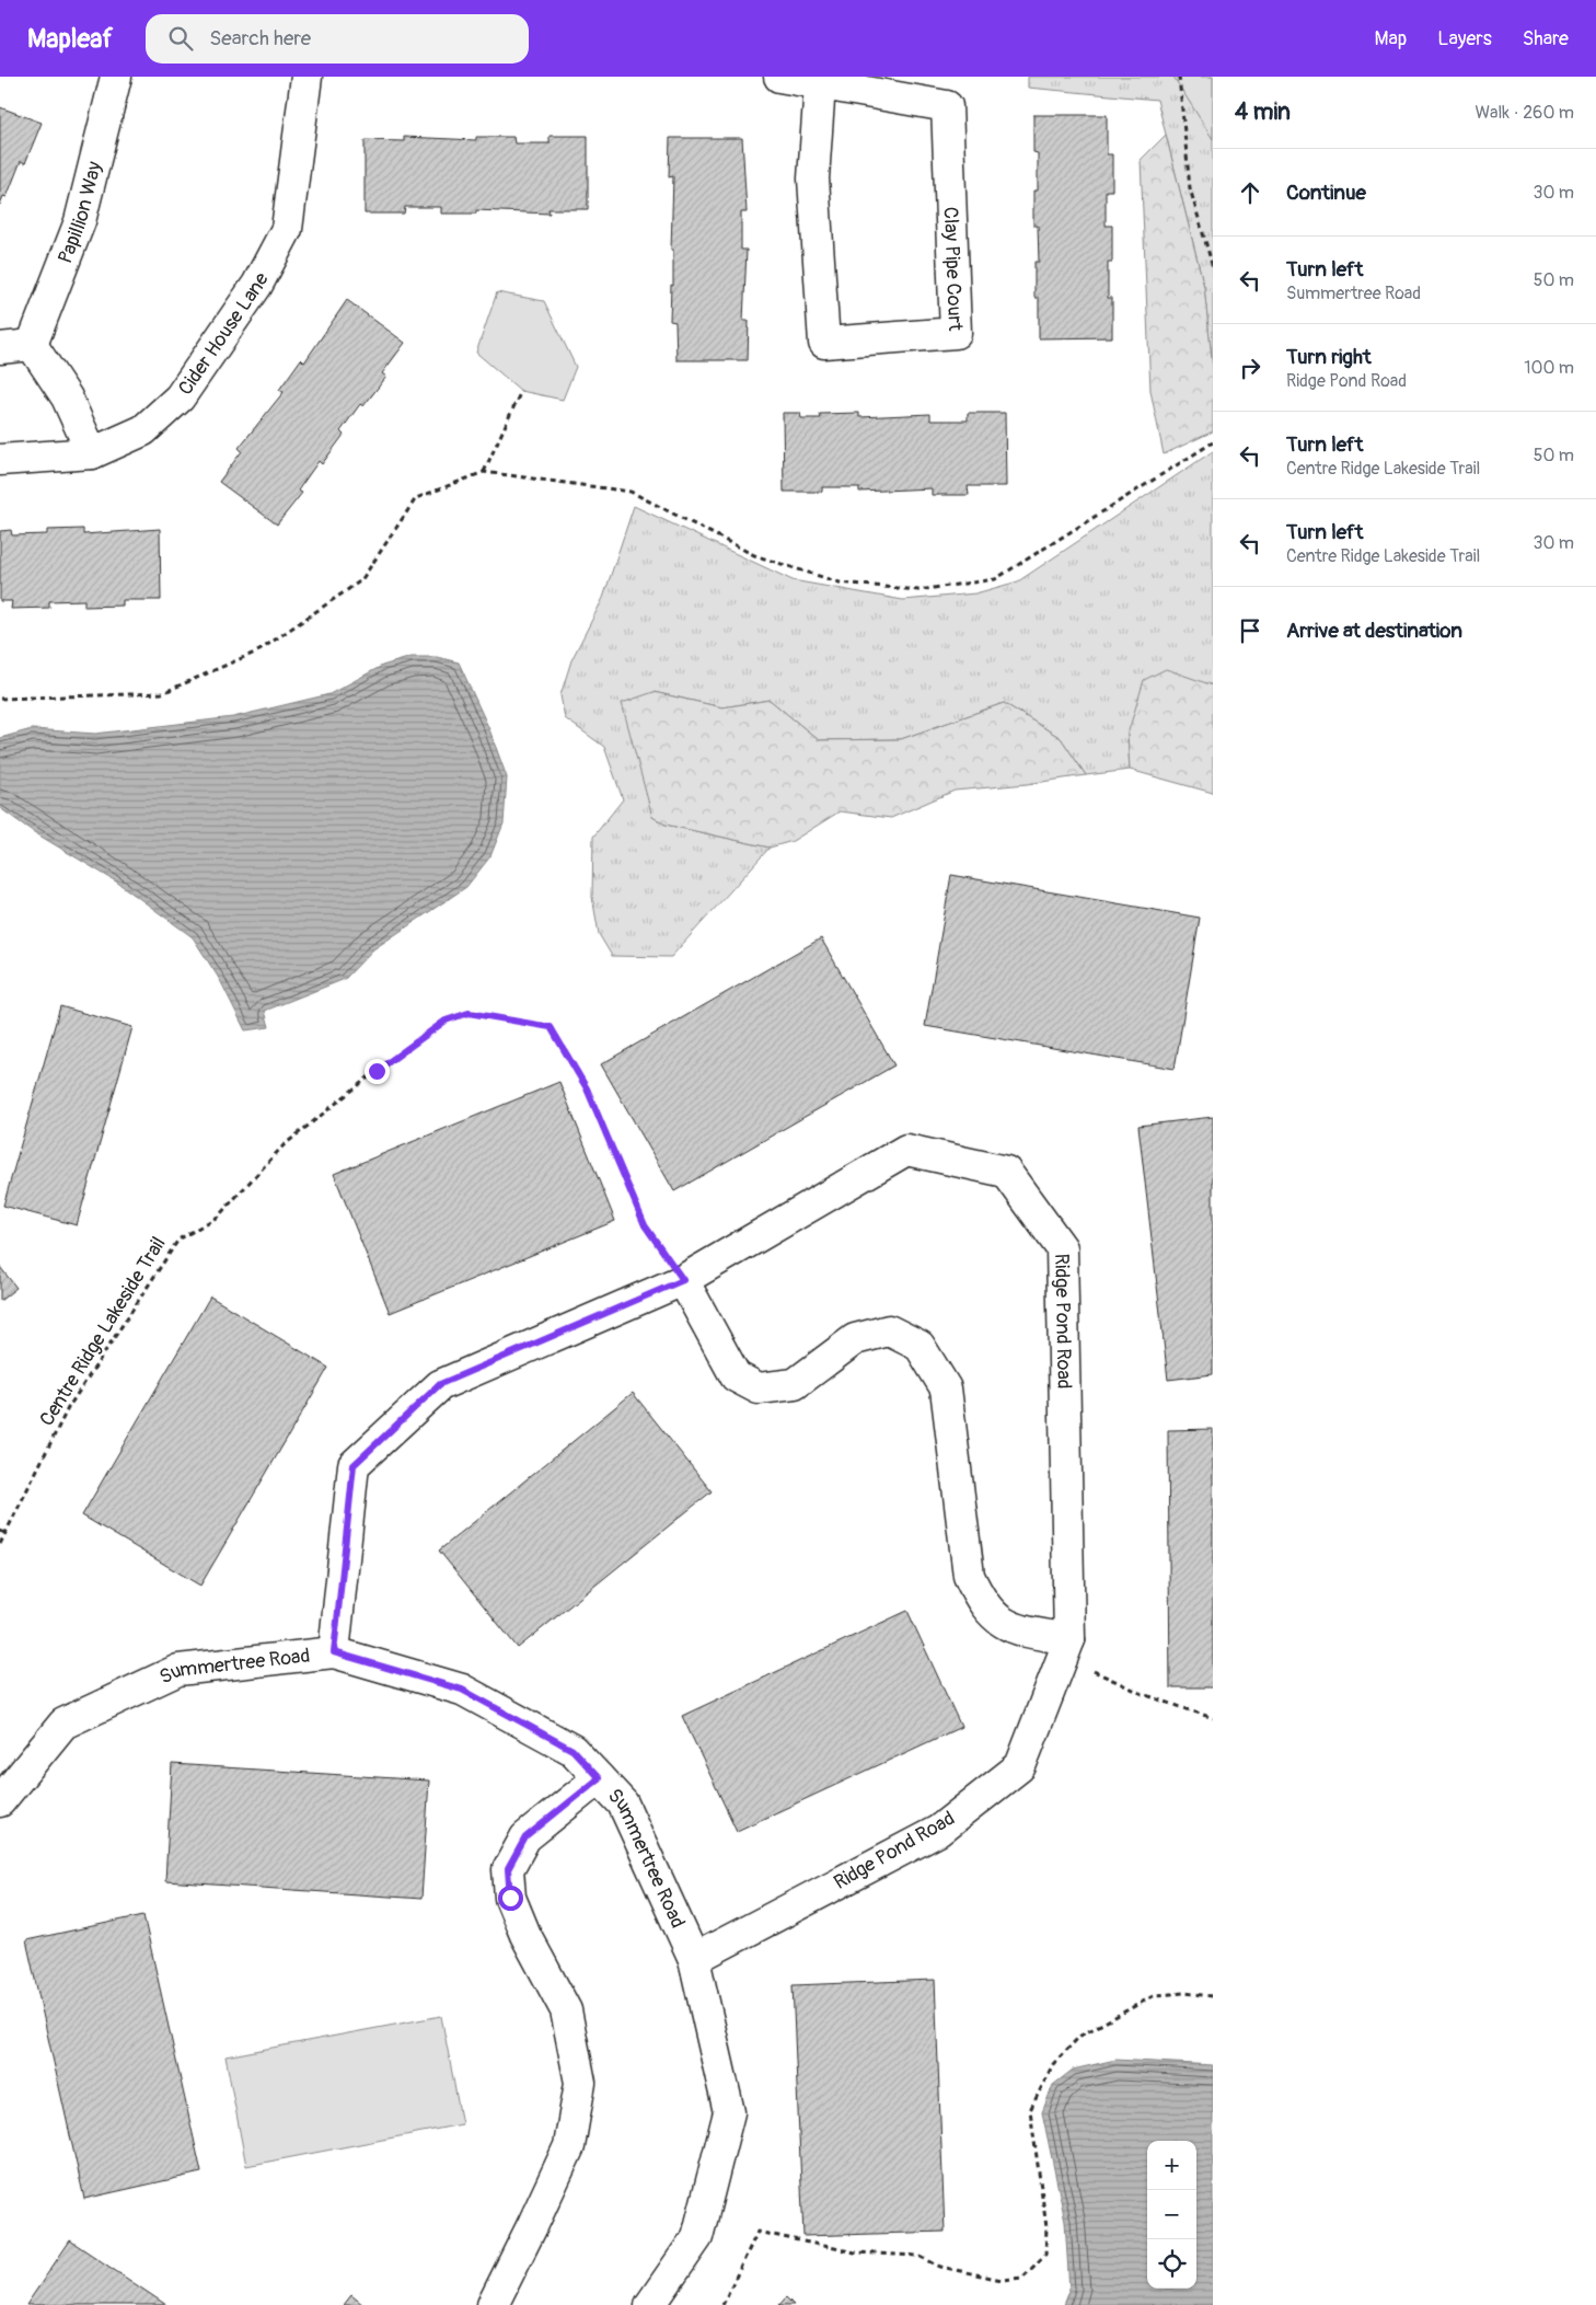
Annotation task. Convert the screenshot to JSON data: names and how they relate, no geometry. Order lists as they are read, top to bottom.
{
  "streets": {
    "street": [
      "Papillion Way",
      "Clay Pipe Court",
      "Cider House Lane",
      "Ridge Pond Road",
      "Summertree Road"
    ],
    "path": ["Centre Ridge Lakeside Trail"]
  },
  "crossings": [
    ["Ridge Pond Road", "Centre Ridge Lakeside Trail"],
    ["Ridge Pond Road", "Summertree Road"]
  ],
  "page": {
    "header": "Mapleaf",
    "search": "Search here",
    "nav": ["Map", "Layers", "Share"],
    "heading": ["4 min", "Walk · 260 m"],
    "list": [
      ["Continue", "30 m"],
      ["Turn left", "Summertree Road", "50 m"],
      ["Turn right", "Ridge Pond Road", "100 m"],
      ["Turn left", "Centre Ridge Lakeside Trail", "50 m"],
      ["Turn left", "Centre Ridge Lakeside Trail", "30 m"],
      "Arrive at destination"
    ],
    "map_buttons": ["+", "−"]
  }
}
